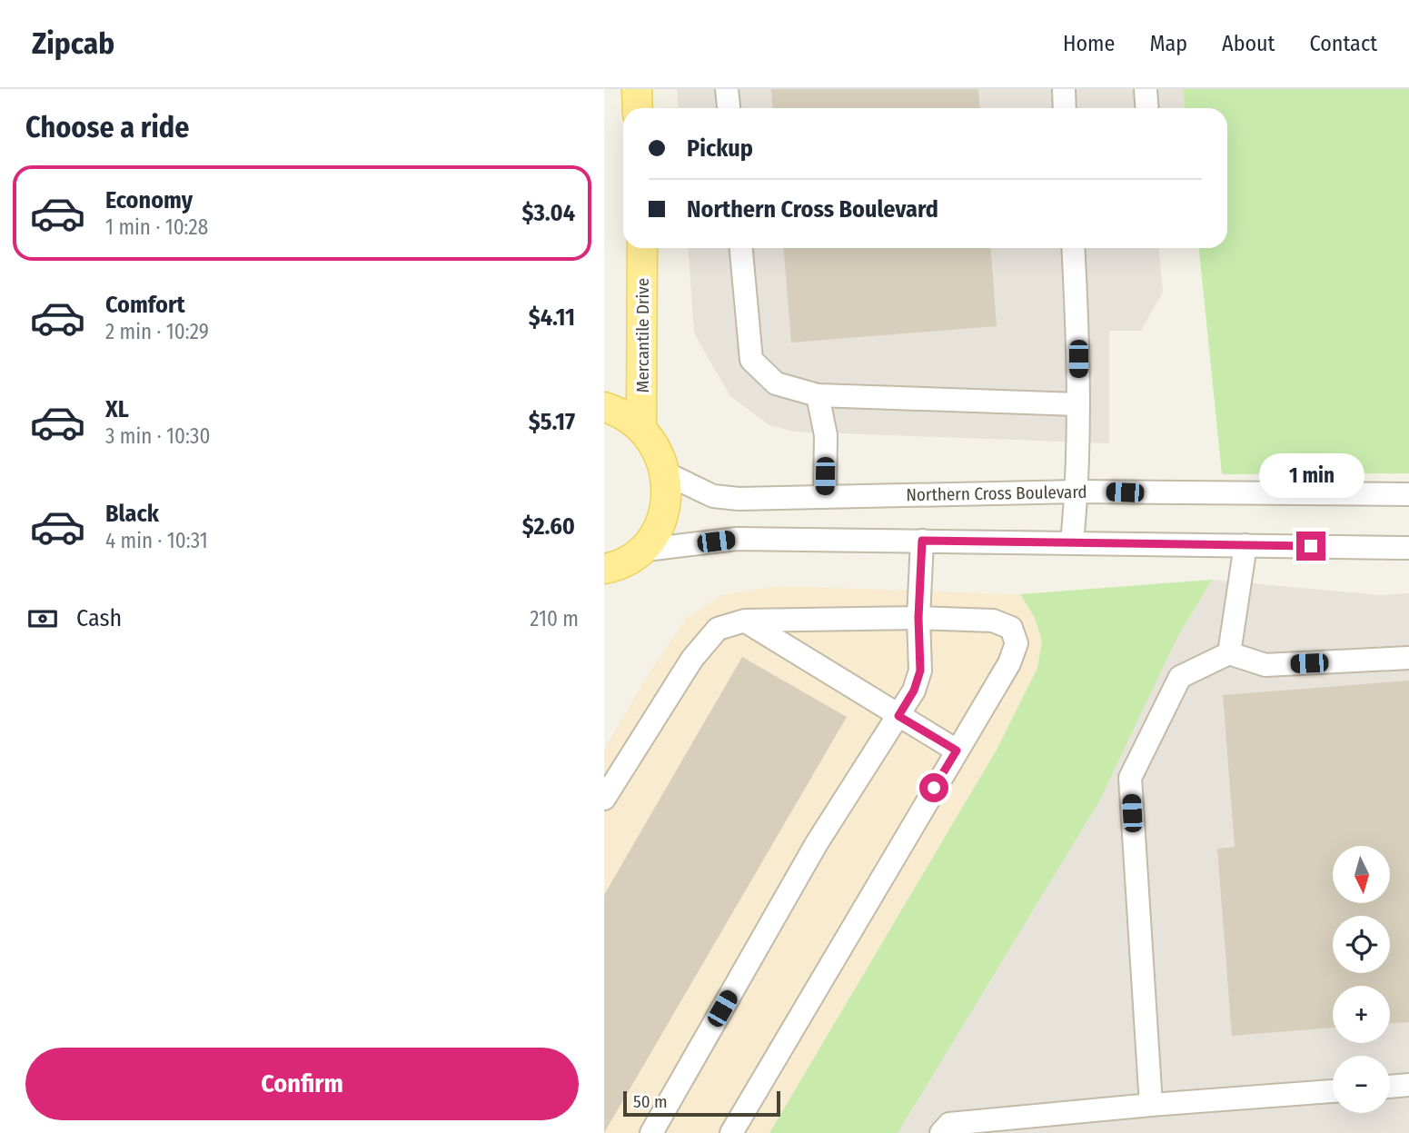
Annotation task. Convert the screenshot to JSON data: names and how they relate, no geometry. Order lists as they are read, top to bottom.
{
  "streets": {
    "main road": ["Mercantile Drive"],
    "street": ["Northern Cross Boulevard"]
  },
  "scale_bar": "50 m",
  "north": "bottom",
  "page": {
    "header": "Zipcab",
    "nav": [
      "Home",
      "Map",
      "About",
      "Contact"
    ],
    "heading": "Choose a ride",
    "banner": ["Pickup", "Northern Cross Boulevard"],
    "list": [
      {
        "name": "Economy",
        "note": "1 min · 10:28",
        "value": "$3.04"
      },
      {
        "name": "Comfort",
        "note": "2 min · 10:29",
        "value": "$4.11"
      },
      {
        "name": "XL",
        "note": "3 min · 10:30",
        "value": "$5.17"
      },
      {
        "name": "Black",
        "note": "4 min · 10:31",
        "value": "$2.60"
      }
    ],
    "bubble": "1 min",
    "pay": ["Cash", "210 m"],
    "map_buttons": ["+", "−"],
    "buttons": "Confirm",
    "scale": "50 m"
  }
}
